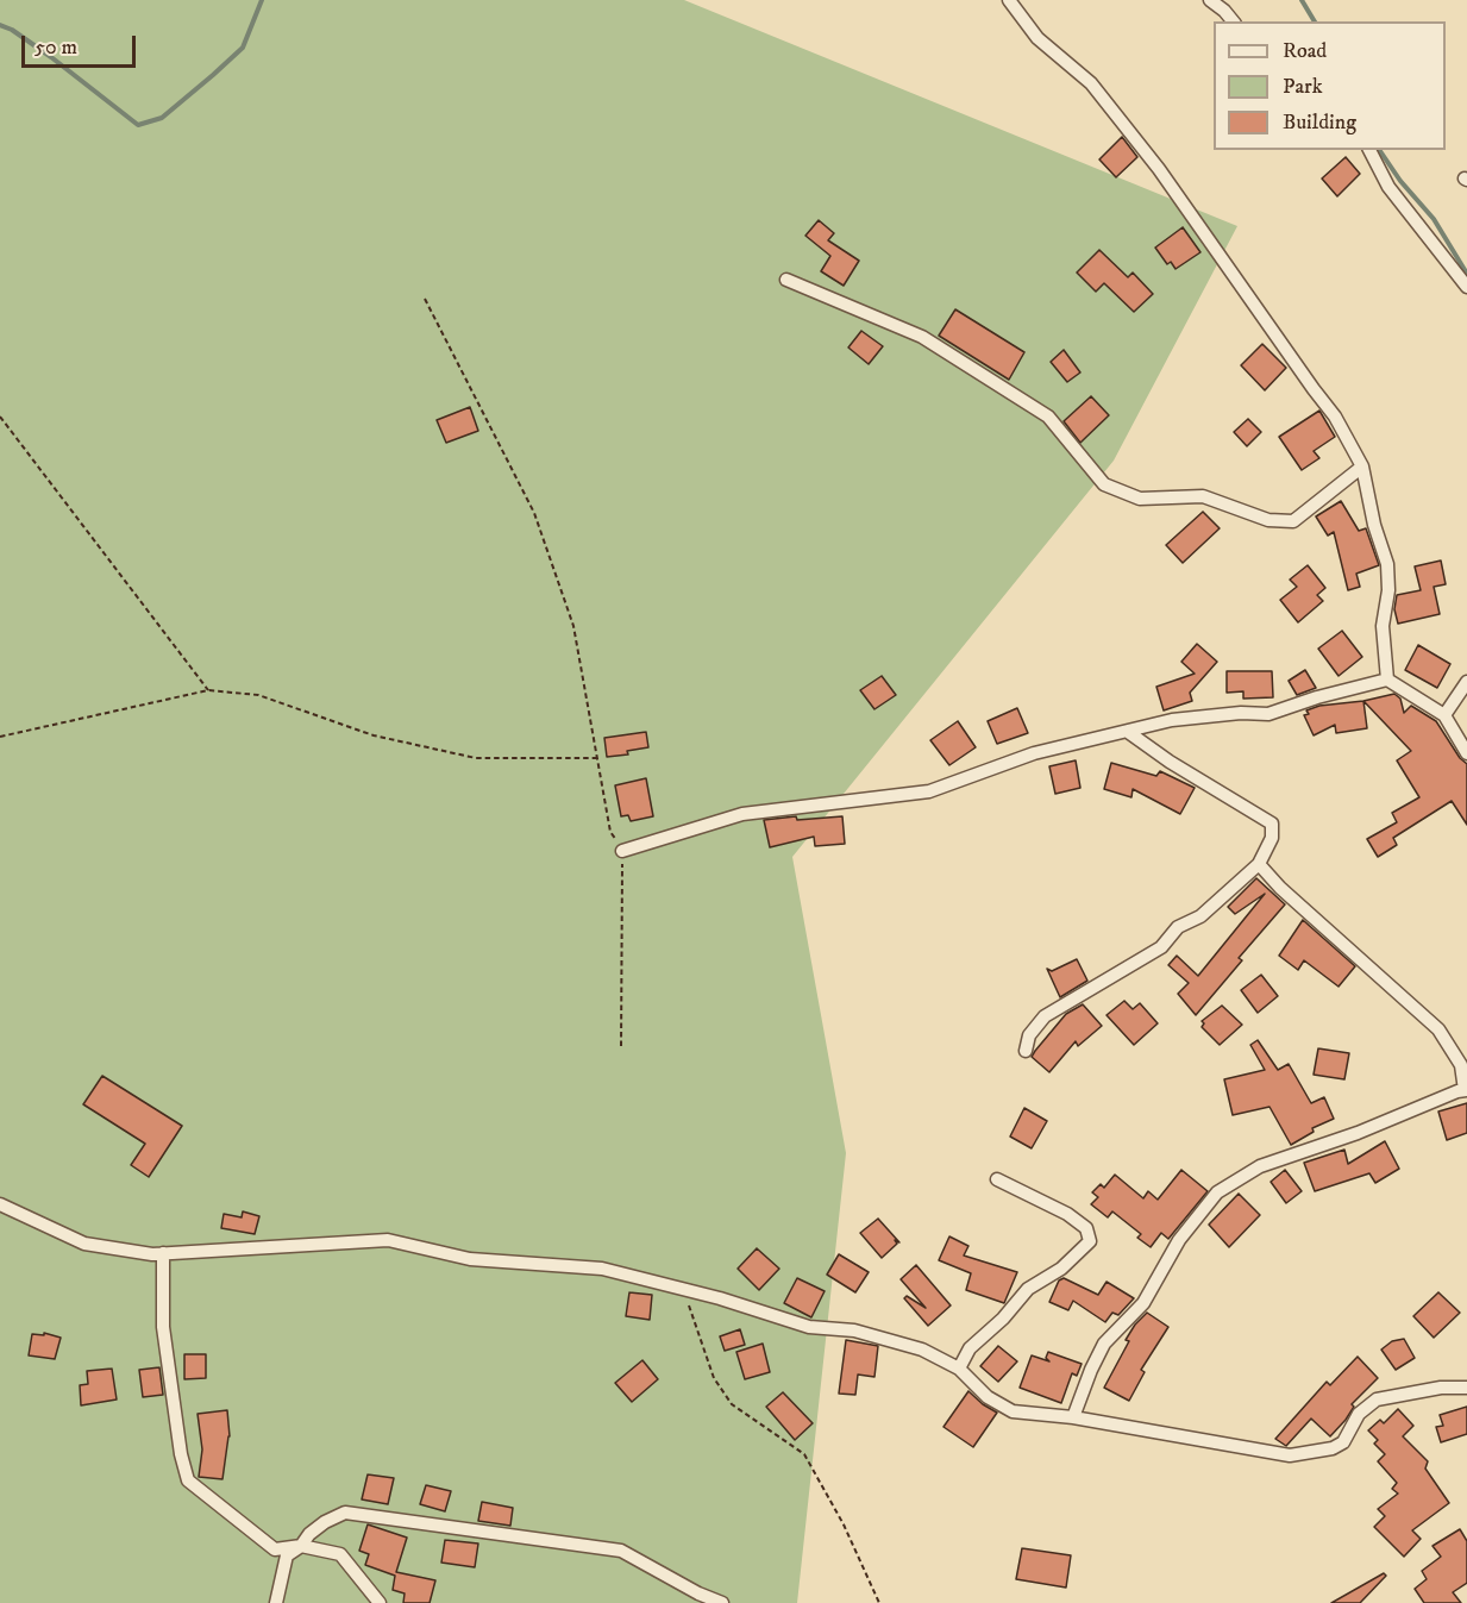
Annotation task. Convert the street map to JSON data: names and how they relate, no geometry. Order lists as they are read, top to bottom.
{
  "legend": ["Road", "Park", "Building"],
  "scale_bar": "50 m"
}
